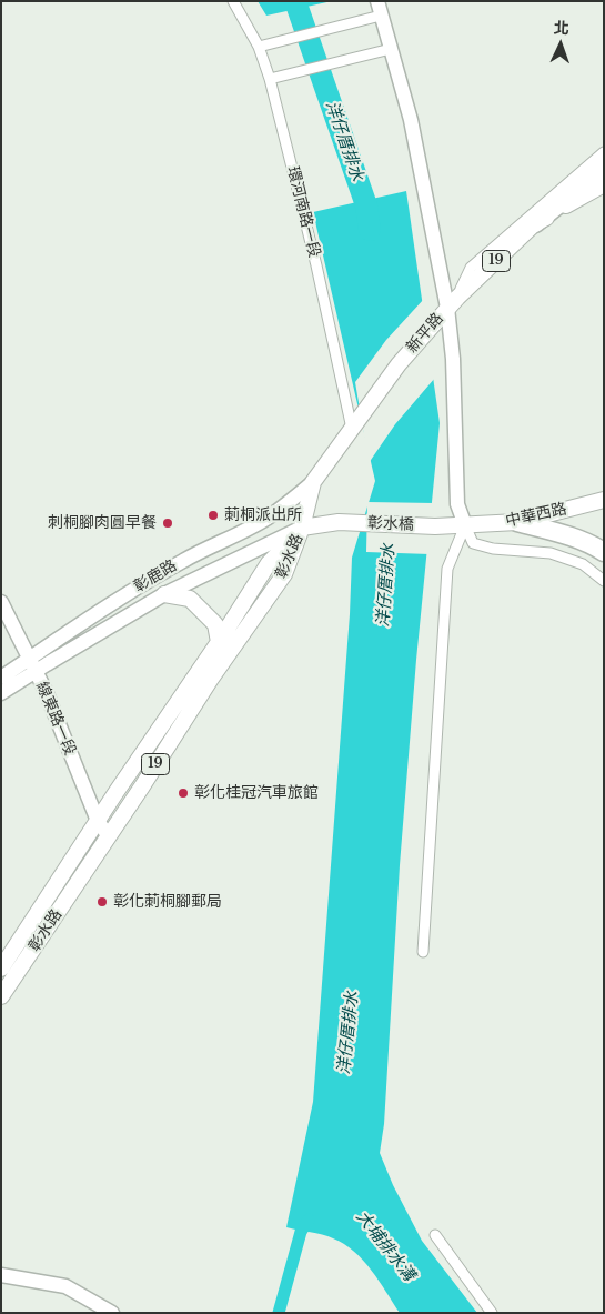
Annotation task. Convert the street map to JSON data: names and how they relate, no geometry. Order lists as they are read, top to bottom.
{
  "streets": {
    "main road": [
      "19",
      "新平路",
      "中華西路",
      "彰水橋",
      "彰水路",
      "彰鹿路",
      "線東路一段"
    ],
    "street": ["環河南路一段"]
  },
  "crossings": [
    ["環河南路一段", "新平路"],
    ["新平路", "彰水橋"],
    ["新平路", "彰水路"],
    ["新平路", "彰鹿路"],
    ["中華西路", "彰水橋"],
    ["彰水橋", "彰水路"],
    ["彰水橋", "彰鹿路"],
    ["彰水路", "彰鹿路"],
    ["彰水路", "線東路一段"],
    ["彰鹿路", "線東路一段"]
  ],
  "water": ["洋仔厝排水", "大埔排水溝"],
  "places": [
    "莿桐派出所",
    "刺桐腳肉圓早餐",
    "彰化桂冠汽車旅館",
    "彰化莿桐腳郵局"
  ],
  "north": "top"
}
